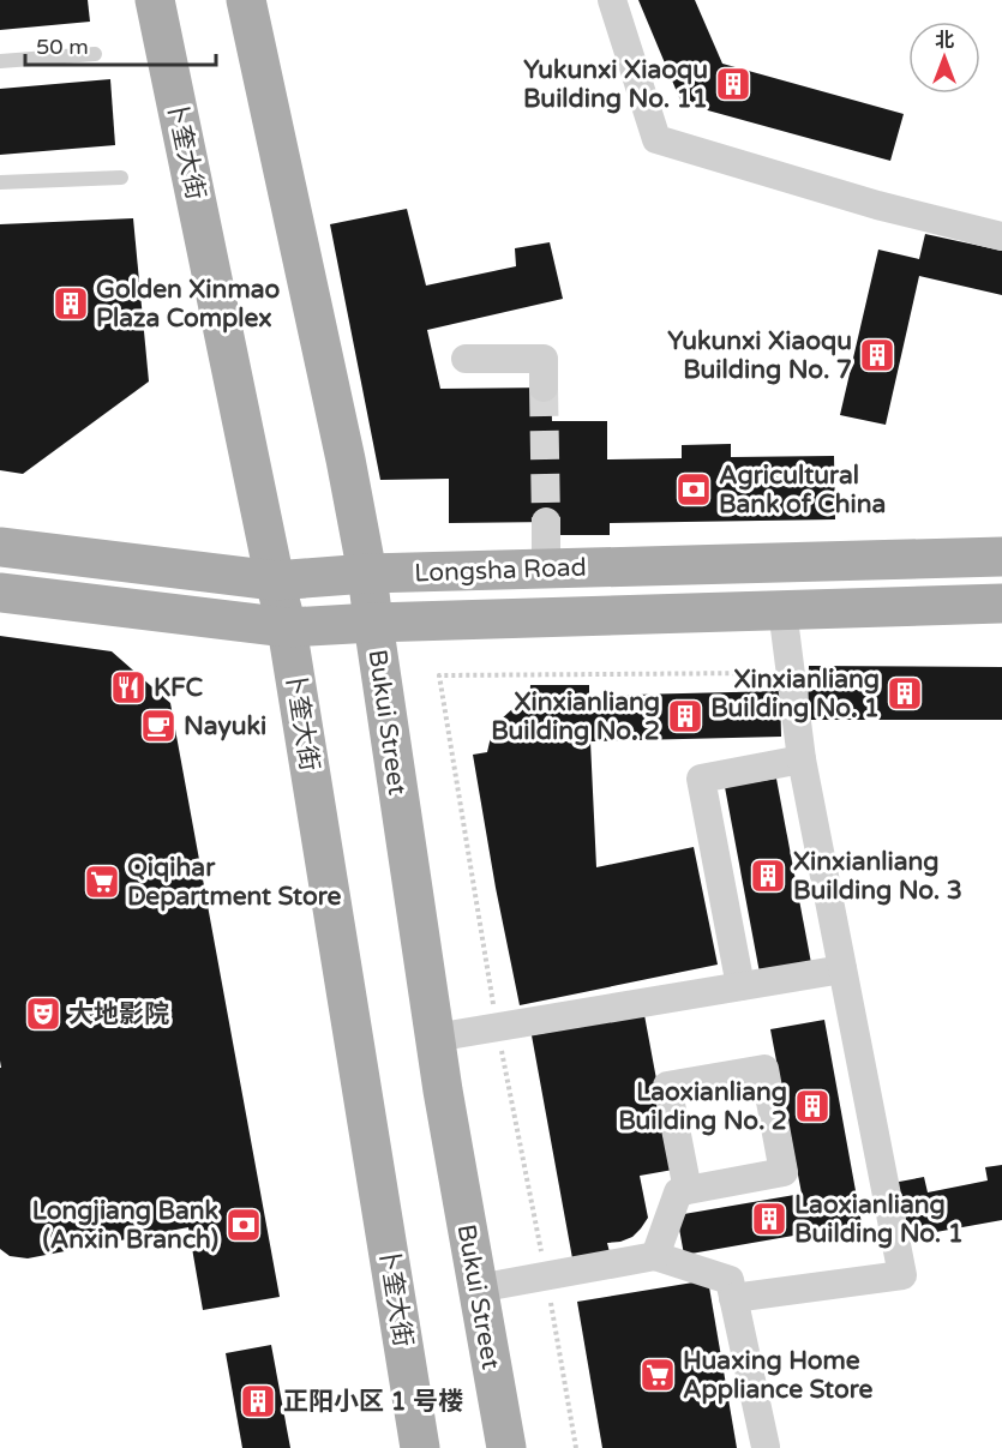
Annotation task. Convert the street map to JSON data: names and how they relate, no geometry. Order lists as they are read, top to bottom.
{
  "streets": {
    "main road": ["卜奎大街", "Longsha Road", "Bukui Street"]
  },
  "crossings": [
    ["卜奎大街", "Longsha Road"],
    ["Longsha Road", "Bukui Street"]
  ],
  "places": {
    "building": [
      "Yukunxi Xiaoqu Building No. 11",
      "Golden Xinmao Plaza Complex",
      "Yukunxi Xiaoqu Building No. 7",
      "Xinxianliang Building No. 1",
      "Xinxianliang Building No. 2",
      "Xinxianliang Building No. 3",
      "Laoxianliang Building No. 2",
      "Laoxianliang Building No. 1",
      "正阳小区 1 号楼"
    ],
    "bank": ["Agricultural Bank of China", "Longjiang Bank (Anxin Branch)"],
    "restaurant": ["KFC"],
    "cafe": ["Nayuki"],
    "supermarket": ["Qiqihar Department Store", "Huaxing Home Appliance Store"],
    "theatre": ["大地影院"]
  },
  "scale_bar": "50 m",
  "north": "top"
}
